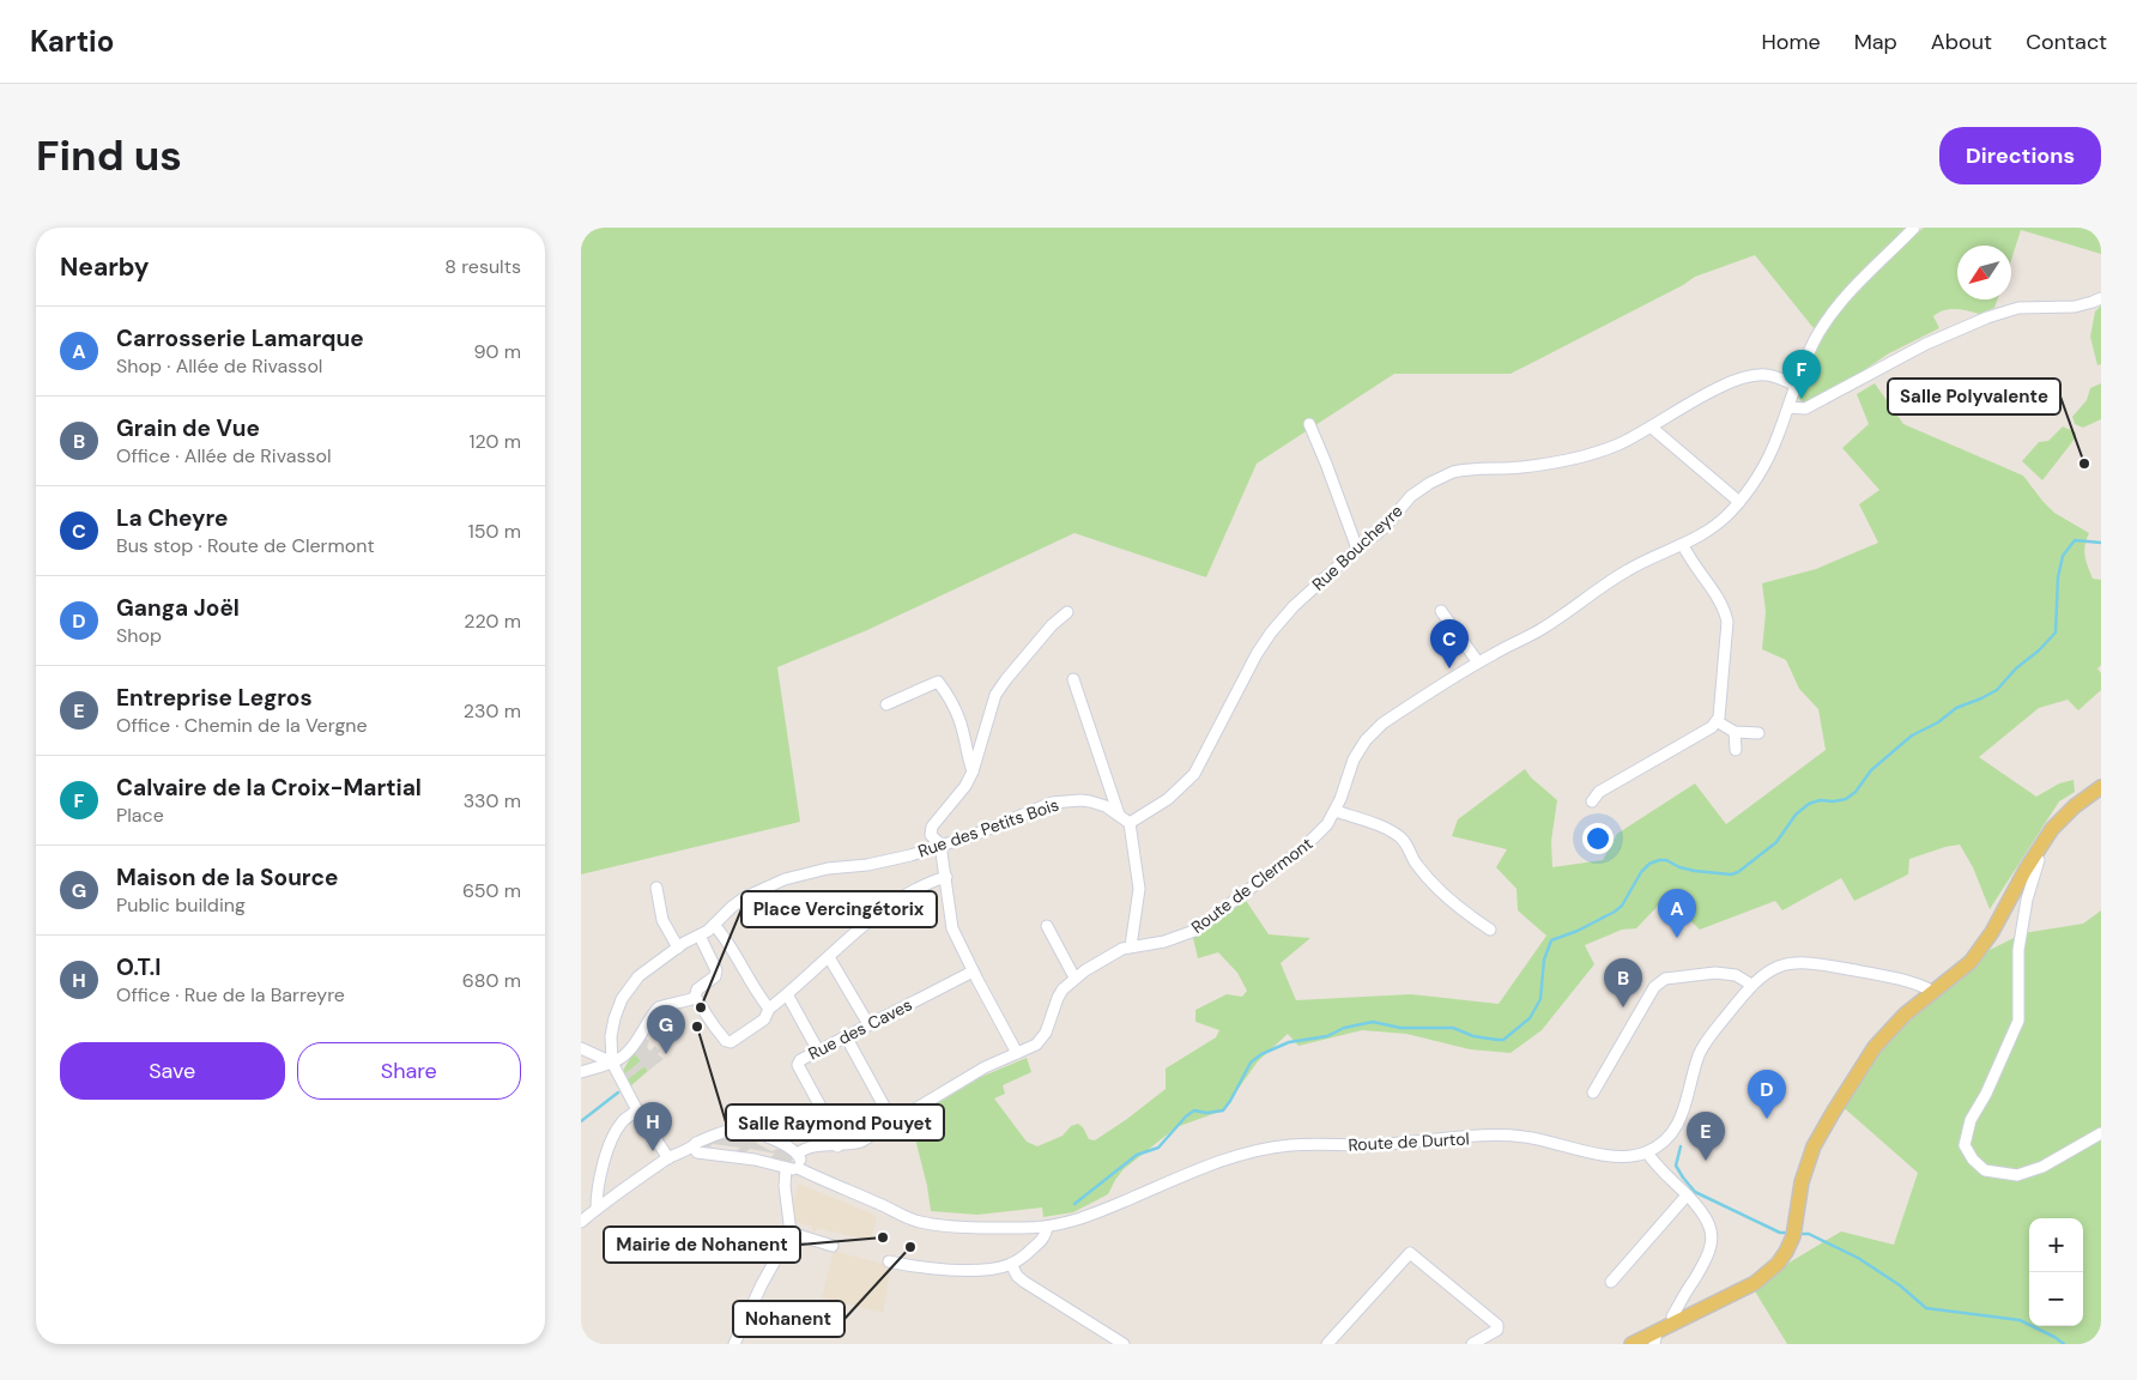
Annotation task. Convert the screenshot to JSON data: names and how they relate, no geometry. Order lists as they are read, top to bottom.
{
  "streets": {
    "street": [
      "Rue Boucheyre",
      "Rue des Petits Bois",
      "Route de Clermont",
      "Rue des Caves",
      "Route de Durtol"
    ]
  },
  "crossings": [
    ["Rue Boucheyre", "Rue des Petits Bois"],
    ["Rue Boucheyre", "Route de Clermont"],
    ["Route de Clermont", "Rue des Caves"]
  ],
  "places": [
    "Salle Polyvalente",
    "Place Vercingétorix",
    "Salle Raymond Pouyet",
    "Mairie de Nohanent",
    "Nohanent"
  ],
  "north": "bottom left",
  "page": {
    "header": "Kartio",
    "nav": [
      "Home",
      "Map",
      "About",
      "Contact"
    ],
    "buttons": [
      "Directions",
      ["Save", "Share"]
    ],
    "title": "Find us",
    "heading": ["Nearby", "8 results"],
    "list": [
      {
        "mark": "A",
        "name": "Carrosserie Lamarque",
        "note": "Shop · Allée de Rivassol",
        "value": "90 m"
      },
      {
        "mark": "B",
        "name": "Grain de Vue",
        "note": "Office · Allée de Rivassol",
        "value": "120 m"
      },
      {
        "mark": "C",
        "name": "La Cheyre",
        "note": "Bus stop · Route de Clermont",
        "value": "150 m"
      },
      {
        "mark": "D",
        "name": "Ganga Joël",
        "note": "Shop",
        "value": "220 m"
      },
      {
        "mark": "E",
        "name": "Entreprise Legros",
        "note": "Office · Chemin de la Vergne",
        "value": "230 m"
      },
      {
        "mark": "F",
        "name": "Calvaire de la Croix-Martial",
        "note": "Place",
        "value": "330 m"
      },
      {
        "mark": "G",
        "name": "Maison de la Source",
        "note": "Public building",
        "value": "650 m"
      },
      {
        "mark": "H",
        "name": "O.T.I",
        "note": "Office · Rue de la Barreyre",
        "value": "680 m"
      }
    ],
    "pins": [
      "F",
      "C",
      "A",
      "B",
      "G",
      "D",
      "H",
      "E"
    ],
    "map_buttons": ["+", "−"]
  }
}
